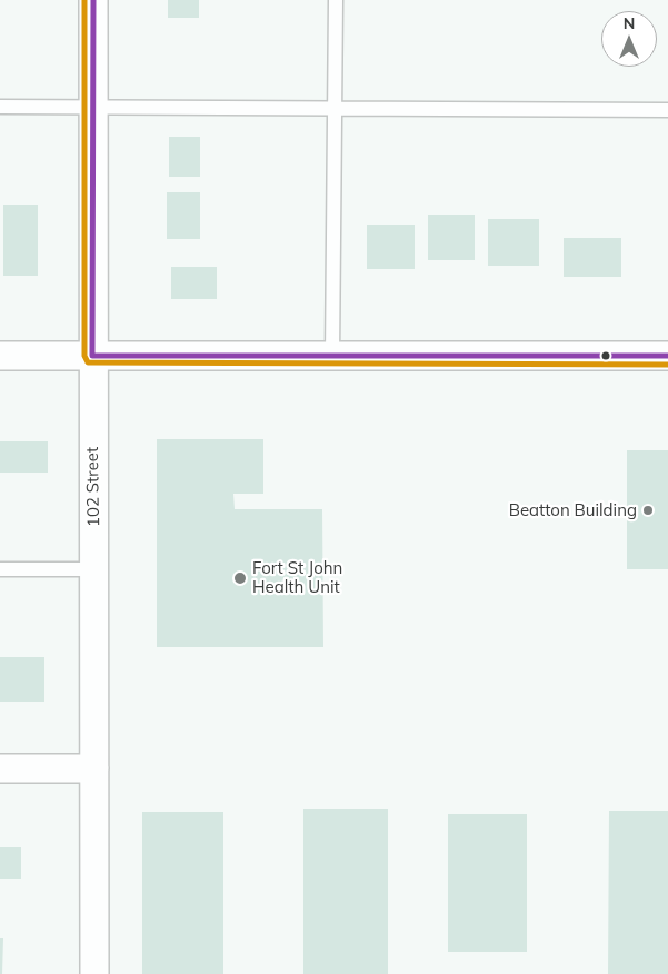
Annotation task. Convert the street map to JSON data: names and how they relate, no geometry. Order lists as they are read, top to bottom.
{
  "streets": {
    "street": ["102 Street"]
  },
  "places": ["Beatton Building", "Fort St John Health Unit"],
  "north": "top"
}
